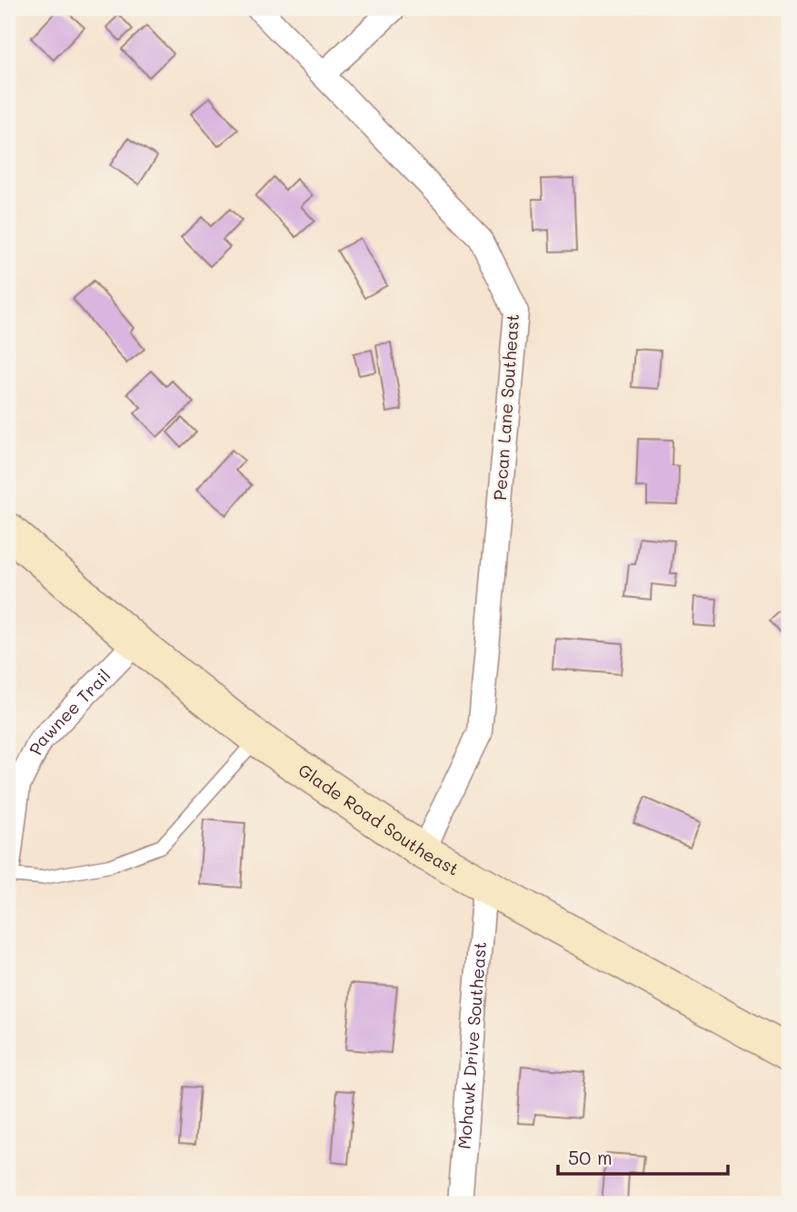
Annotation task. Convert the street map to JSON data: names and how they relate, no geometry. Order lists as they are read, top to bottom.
{
  "streets": {
    "street": [
      "Pecan Lane Southeast",
      "Pawnee Trail",
      "Glade Road Southeast",
      "Mohawk Drive Southeast"
    ]
  },
  "crossings": [
    ["Pecan Lane Southeast", "Glade Road Southeast"],
    ["Pawnee Trail", "Glade Road Southeast"],
    ["Glade Road Southeast", "Mohawk Drive Southeast"]
  ],
  "scale_bar": "50 m"
}
